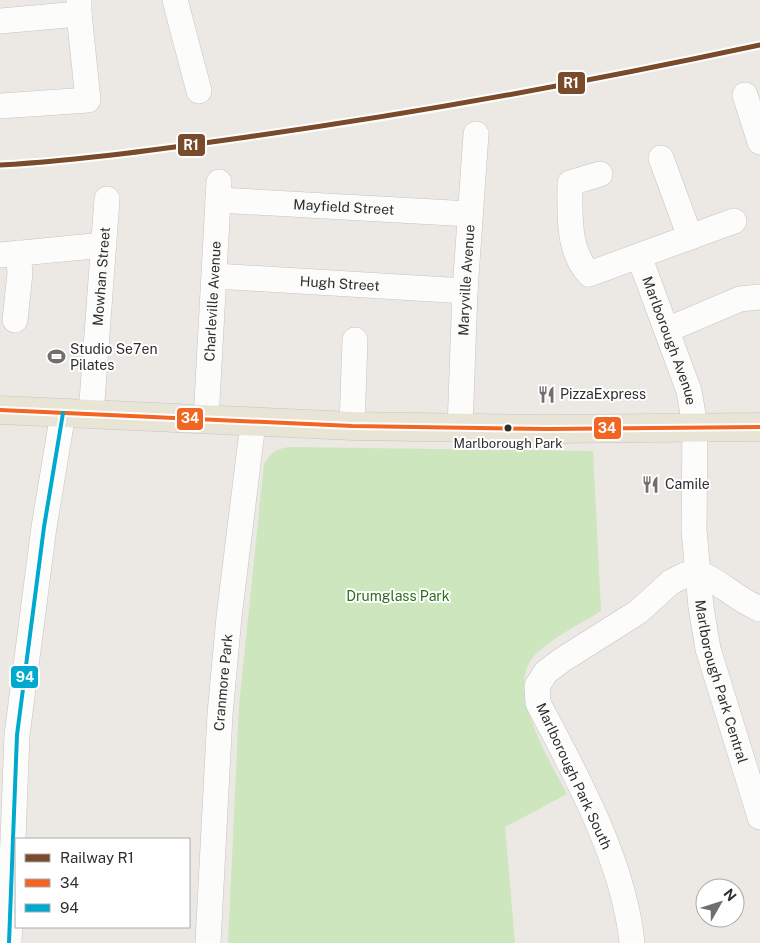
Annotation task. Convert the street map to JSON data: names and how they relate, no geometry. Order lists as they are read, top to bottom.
{
  "streets": {
    "street": [
      "Mayfield Street",
      "Mowhan Street",
      "Maryville Avenue",
      "Hugh Street",
      "Charleville Avenue",
      "Marlborough Avenue",
      "Marlborough Park Central",
      "Cranmore Park",
      "Marlborough Park South"
    ]
  },
  "crossings": [
    ["Mayfield Street", "Maryville Avenue"],
    ["Mayfield Street", "Charleville Avenue"],
    ["Maryville Avenue", "Hugh Street"],
    ["Hugh Street", "Charleville Avenue"],
    ["Marlborough Park Central", "Marlborough Park South"]
  ],
  "parks": ["Drumglass Park"],
  "places": {
    "sports": ["Studio Se7en Pilates"],
    "restaurant": ["PizzaExpress", "Camile"],
    "other": ["Marlborough Park"]
  },
  "lines": ["rail line R1", "transit line 34", "transit line 94"],
  "legend": ["Railway R1", "34", "94"],
  "north": "top right"
}
